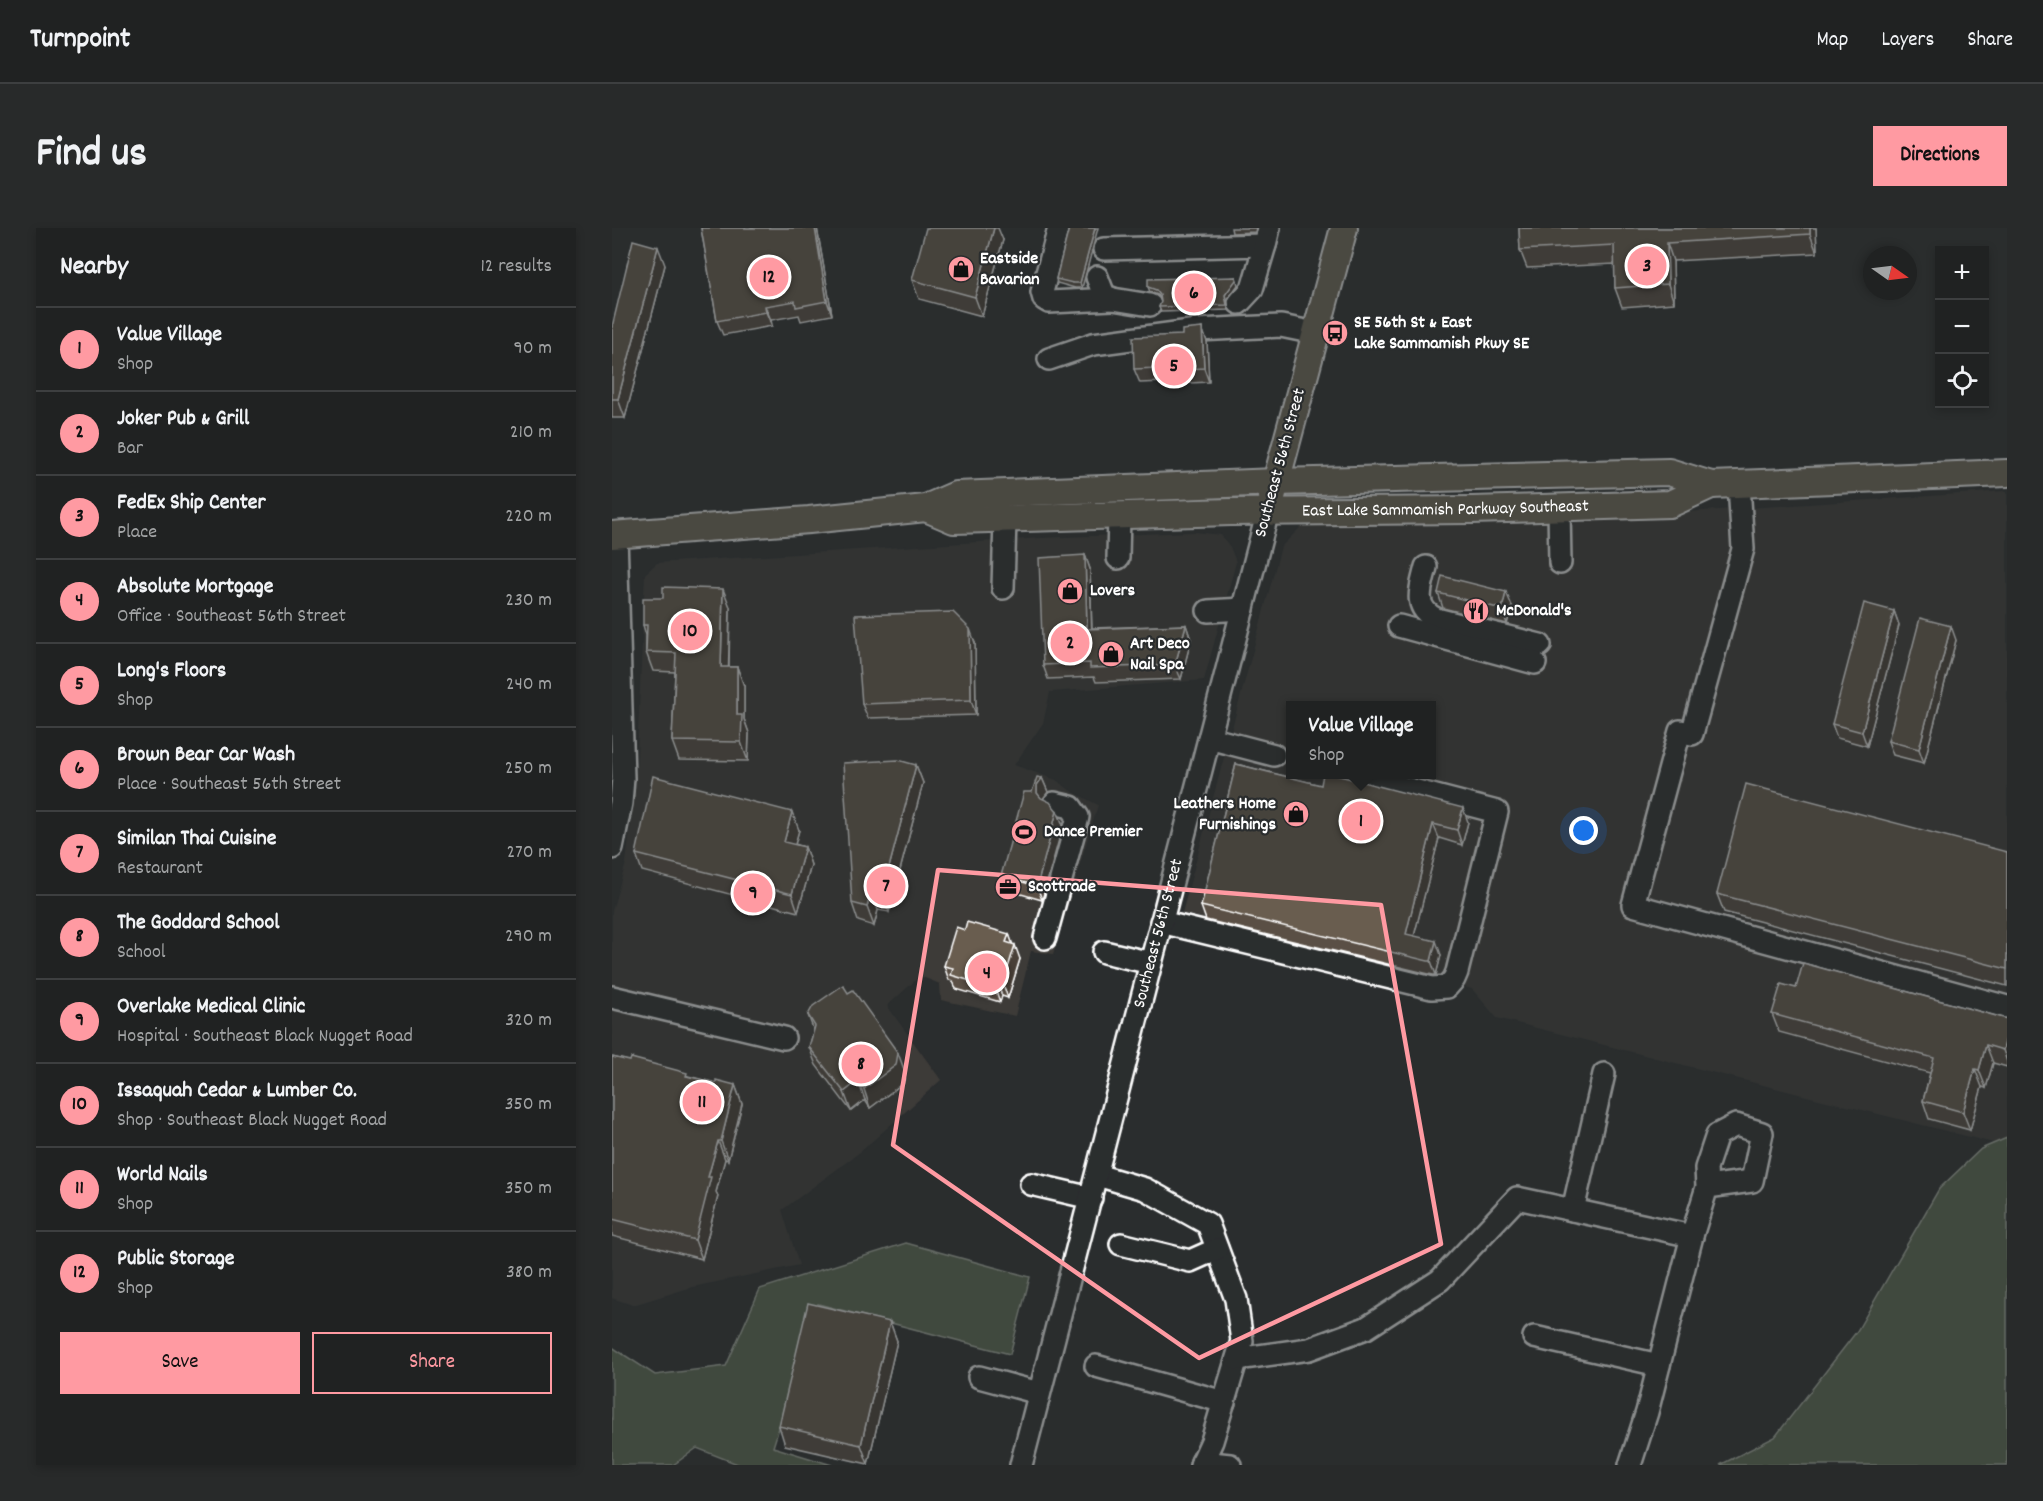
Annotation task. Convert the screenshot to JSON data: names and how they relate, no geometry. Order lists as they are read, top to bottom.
{
  "streets": {
    "main road": ["Southeast 56th Street", "East Lake Sammamish Parkway Southeast"]
  },
  "crossings": [
    ["Southeast 56th Street", "East Lake Sammamish Parkway Southeast"]
  ],
  "places": {
    "shop": [
      "Eastside Bavarian",
      "Lovers",
      "Art Deco Nail Spa",
      "Leathers Home Furnishings"
    ],
    "bus stop": ["SE 56th St & East Lake Sammamish Pkwy SE"],
    "restaurant": ["McDonald's"],
    "sports": ["Dance Premier"],
    "office": ["Scottrade"]
  },
  "north": "right",
  "page": {
    "header": "Turnpoint",
    "nav": ["Map", "Layers", "Share"],
    "title": "Find us",
    "buttons": [
      "Directions",
      ["Save", "Share"]
    ],
    "heading": ["Nearby", "12 results"],
    "pins": [
      "3",
      "12",
      "6",
      "5",
      "10",
      "2",
      "1",
      "7",
      "9",
      "4",
      "8",
      "11"
    ],
    "map_buttons": ["+", "−"],
    "list": [
      {
        "mark": "1",
        "name": "Value Village",
        "note": "Shop",
        "value": "90 m"
      },
      {
        "mark": "2",
        "name": "Joker Pub & Grill",
        "note": "Bar",
        "value": "210 m"
      },
      {
        "mark": "3",
        "name": "FedEx Ship Center",
        "note": "Place",
        "value": "220 m"
      },
      {
        "mark": "4",
        "name": "Absolute Mortgage",
        "note": "Office · Southeast 56th Street",
        "value": "230 m"
      },
      {
        "mark": "5",
        "name": "Long's Floors",
        "note": "Shop",
        "value": "240 m"
      },
      {
        "mark": "6",
        "name": "Brown Bear Car Wash",
        "note": "Place · Southeast 56th Street",
        "value": "250 m"
      },
      {
        "mark": "7",
        "name": "Similan Thai Cuisine",
        "note": "Restaurant",
        "value": "270 m"
      },
      {
        "mark": "8",
        "name": "The Goddard School",
        "note": "School",
        "value": "290 m"
      },
      {
        "mark": "9",
        "name": "Overlake Medical Clinic",
        "note": "Hospital · Southeast Black Nugget Road",
        "value": "320 m"
      },
      {
        "mark": "10",
        "name": "Issaquah Cedar & Lumber Co.",
        "note": "Shop · Southeast Black Nugget Road",
        "value": "350 m"
      },
      {
        "mark": "11",
        "name": "World Nails",
        "note": "Shop",
        "value": "350 m"
      },
      {
        "mark": "12",
        "name": "Public Storage",
        "note": "Shop",
        "value": "380 m"
      }
    ],
    "popup": ["Value Village", "Shop"]
  }
}
